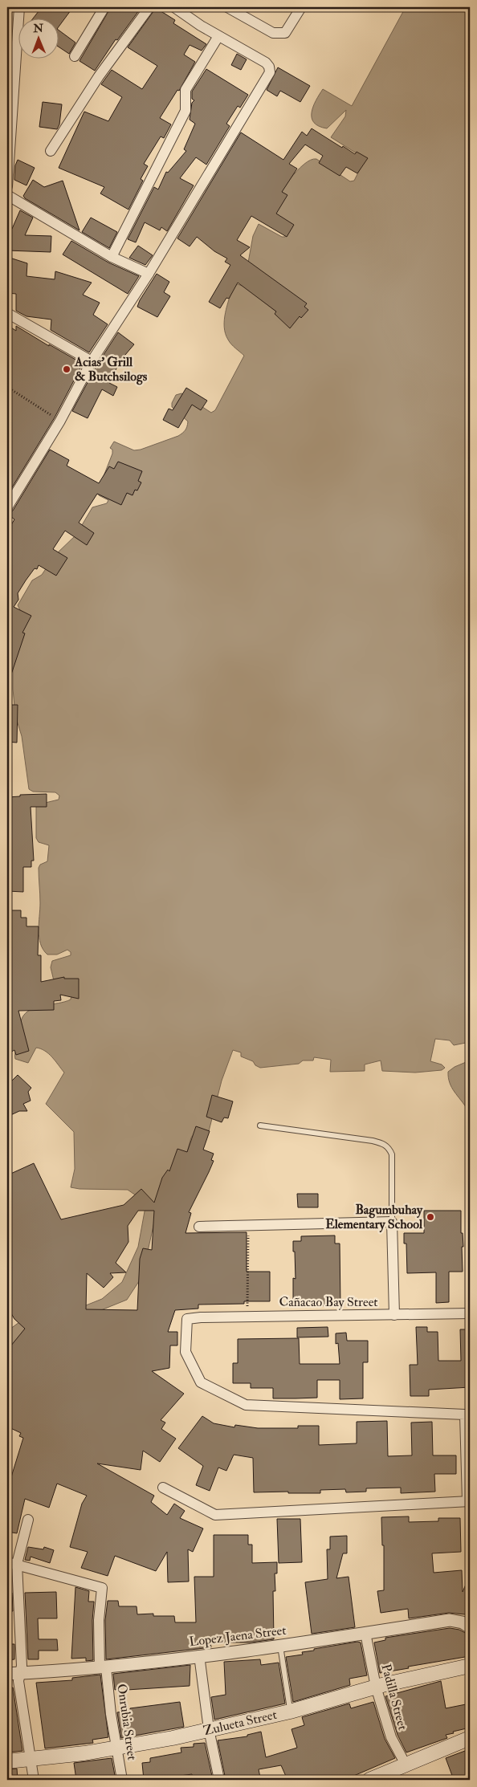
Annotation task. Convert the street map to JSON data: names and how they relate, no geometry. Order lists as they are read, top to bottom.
{
  "streets": {
    "main road": ["Zulueta Street"],
    "street": [
      "Cañacao Bay Street",
      "Lopez Jaena Street",
      "Padilla Street",
      "Onrubia Street"
    ]
  },
  "crossings": [
    ["Lopez Jaena Street", "Padilla Street"],
    ["Lopez Jaena Street", "Onrubia Street"],
    ["Padilla Street", "Zulueta Street"],
    ["Onrubia Street", "Zulueta Street"]
  ],
  "places": ["Acias' Grill & Butchsilogs", "Bagumbuhay Elementary School"],
  "north": "top"
}
